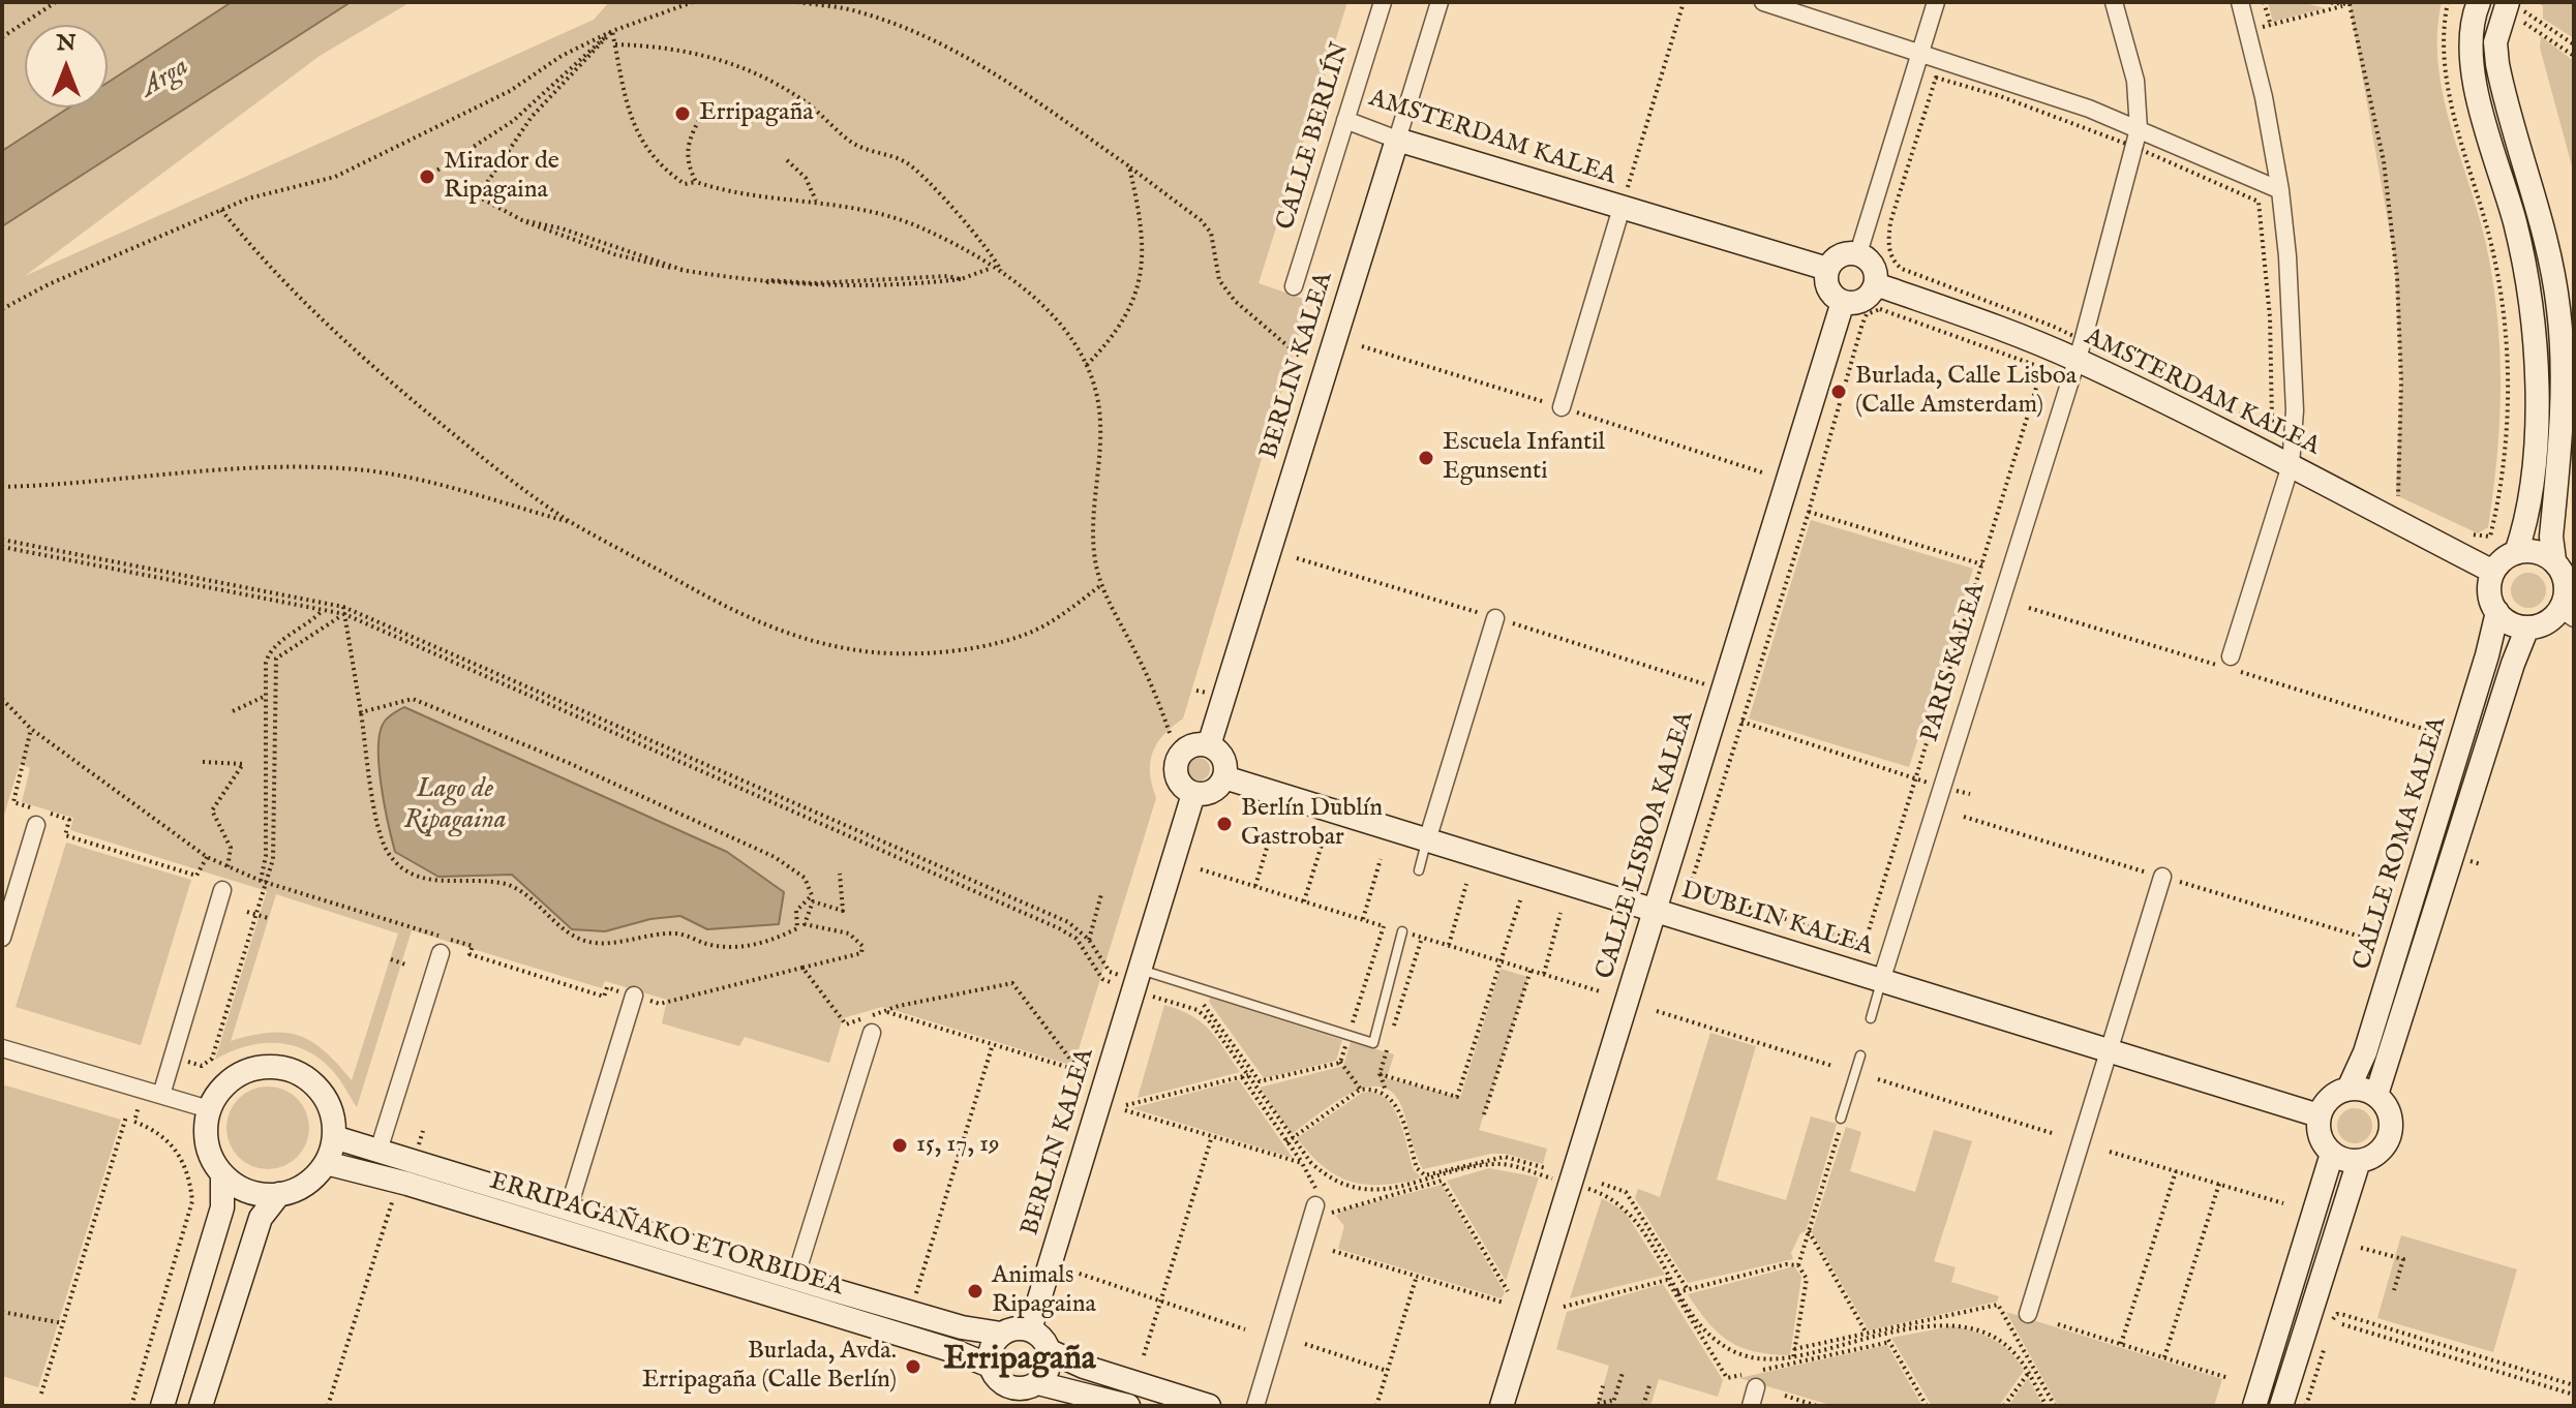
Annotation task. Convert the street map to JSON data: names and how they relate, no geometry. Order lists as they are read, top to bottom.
{
  "streets": {
    "street": [
      "CALLE BERLÍN",
      "AMSTERDAM KALEA",
      "BERLIN KALEA",
      "PARIS KALEA",
      "CALLE ROMA KALEA",
      "CALLE LISBOA KALEA",
      "DUBLIN KALEA",
      "ERRIPAGAÑAKO ETORBIDEA"
    ]
  },
  "crossings": [
    ["CALLE BERLÍN", "AMSTERDAM KALEA"],
    ["AMSTERDAM KALEA", "BERLIN KALEA"],
    ["AMSTERDAM KALEA", "PARIS KALEA"],
    ["AMSTERDAM KALEA", "CALLE ROMA KALEA"],
    ["AMSTERDAM KALEA", "CALLE LISBOA KALEA"],
    ["BERLIN KALEA", "DUBLIN KALEA"],
    ["BERLIN KALEA", "ERRIPAGAÑAKO ETORBIDEA"],
    ["PARIS KALEA", "DUBLIN KALEA"],
    ["CALLE ROMA KALEA", "DUBLIN KALEA"],
    ["CALLE LISBOA KALEA", "DUBLIN KALEA"]
  ],
  "districts": ["Erripagaña"],
  "water": ["Arga", "Lago de Ripagaina"],
  "places": [
    "Erripagaña",
    "Mirador de Ripagaina",
    "Burlada, Calle Lisboa (Calle Amsterdam)",
    "Escuela Infantil Egunsenti",
    "Berlín Dublín Gastrobar",
    "15, 17, 19",
    "Animals Ripagaina",
    "Burlada, Avda. Erripagaña (Calle Berlín)"
  ],
  "north": "top"
}
